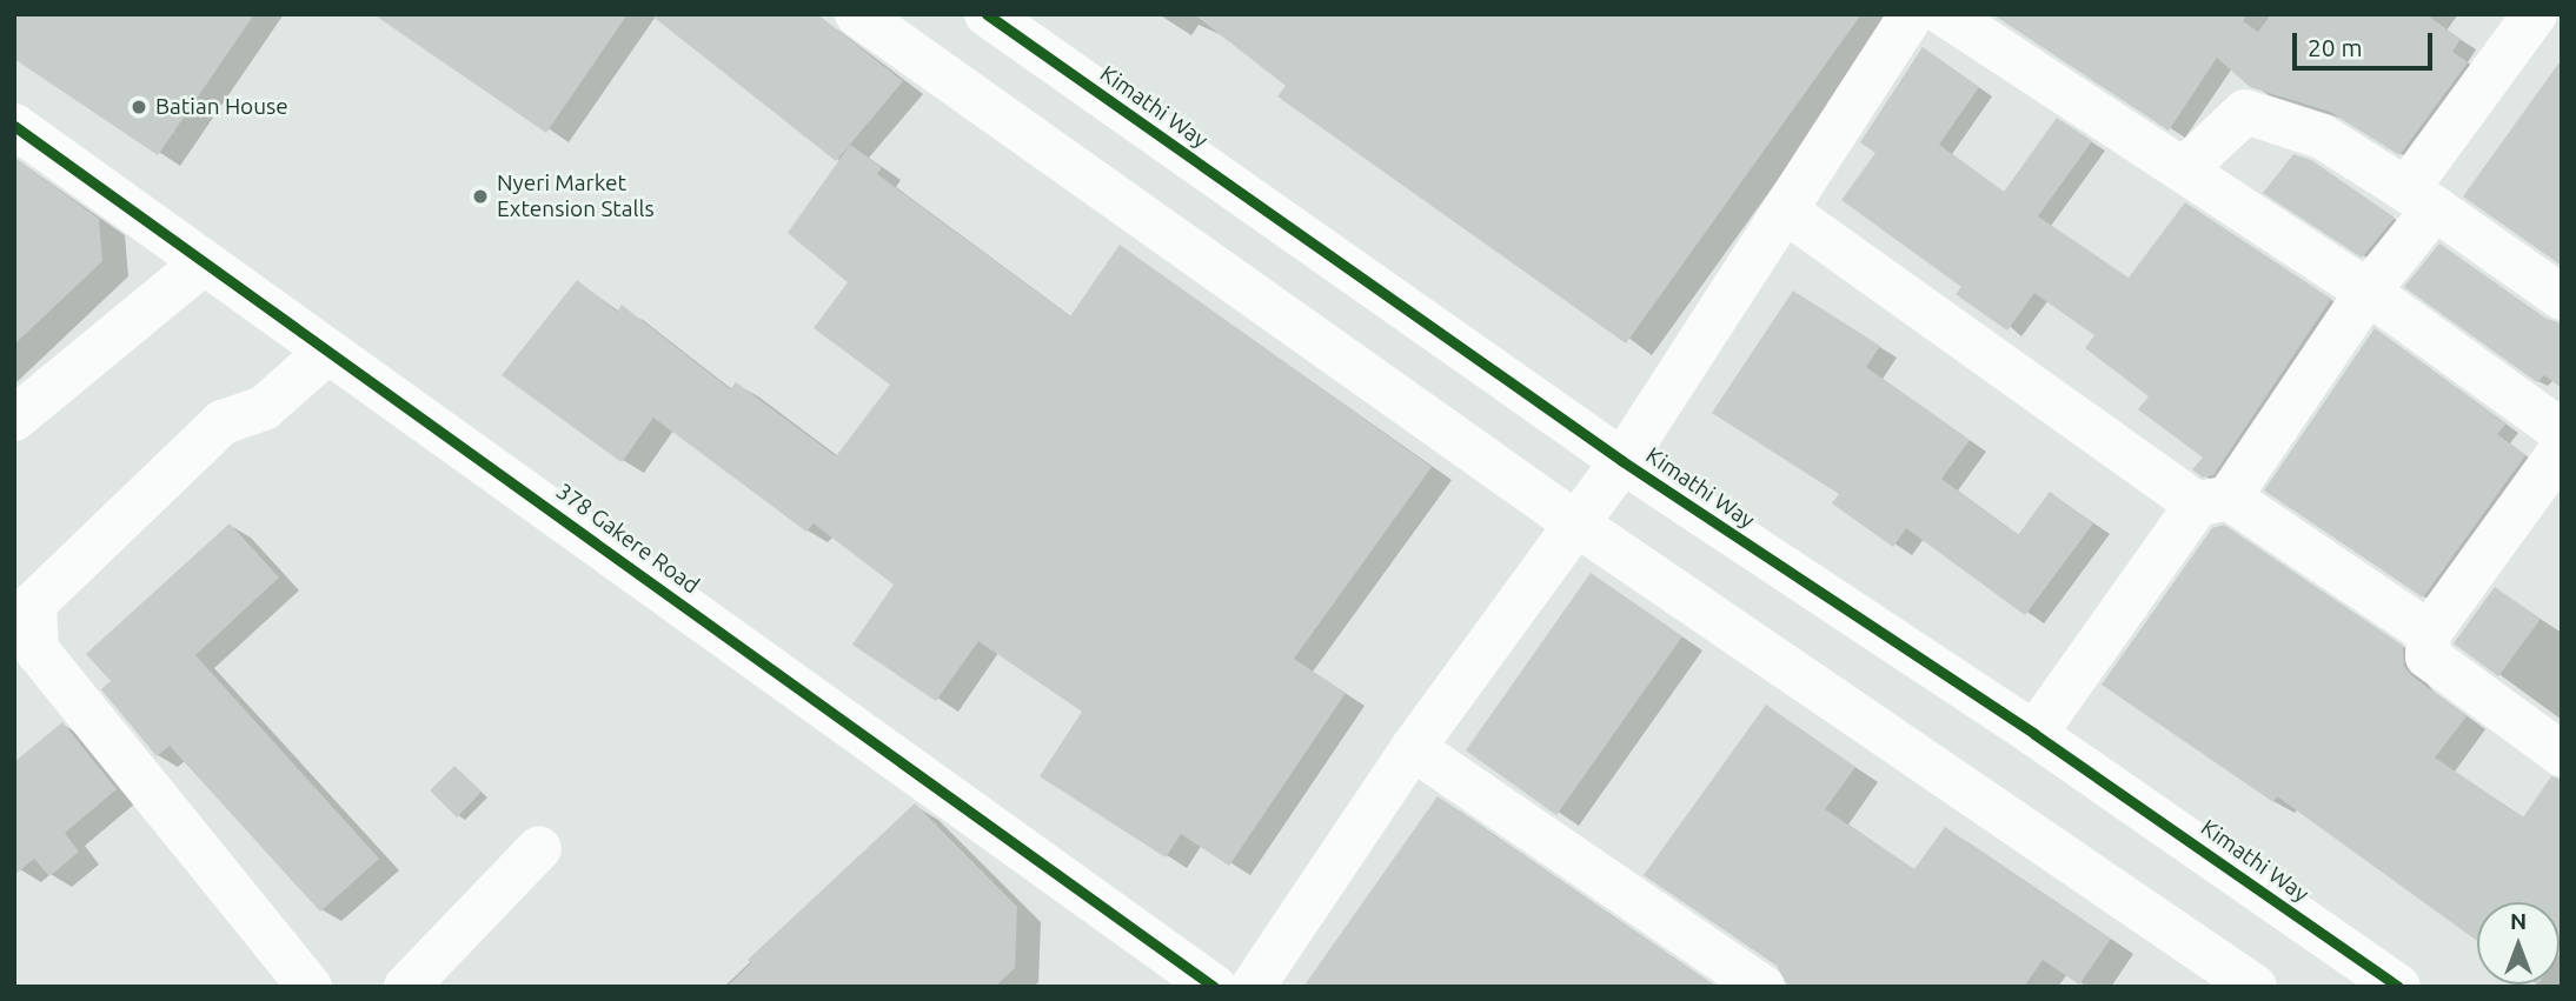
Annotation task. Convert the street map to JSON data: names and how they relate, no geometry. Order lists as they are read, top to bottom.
{
  "streets": {
    "street": ["Kimathi Way", "378 Gakere Road"]
  },
  "places": ["Batian House", "Nyeri Market Extension Stalls"],
  "scale_bar": "20 m",
  "north": "top"
}
